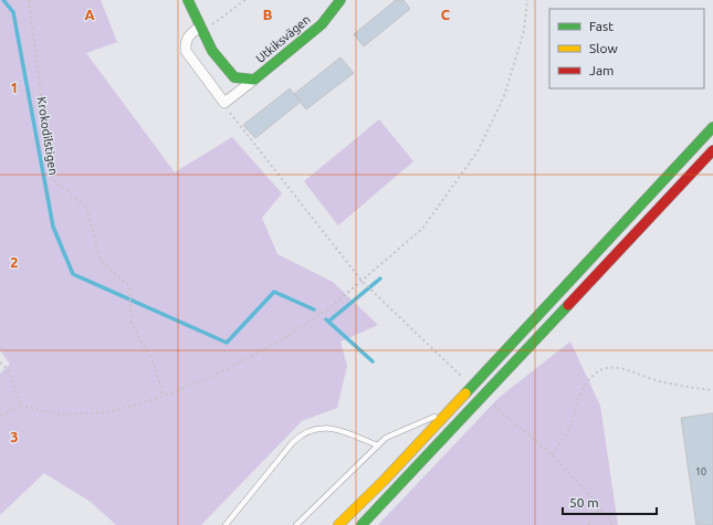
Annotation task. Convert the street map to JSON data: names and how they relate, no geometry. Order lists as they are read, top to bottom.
{
  "streets": {
    "main road": ["Utkiksvägen"],
    "path": ["Krokodilstigen"]
  },
  "house_numbers": ["10"],
  "legend": ["Fast", "Slow", "Jam"],
  "scale_bar": "50 m",
  "grid": {
    "columns": ["A", "B", "C"],
    "rows": ["1", "2", "3"]
  }
}
